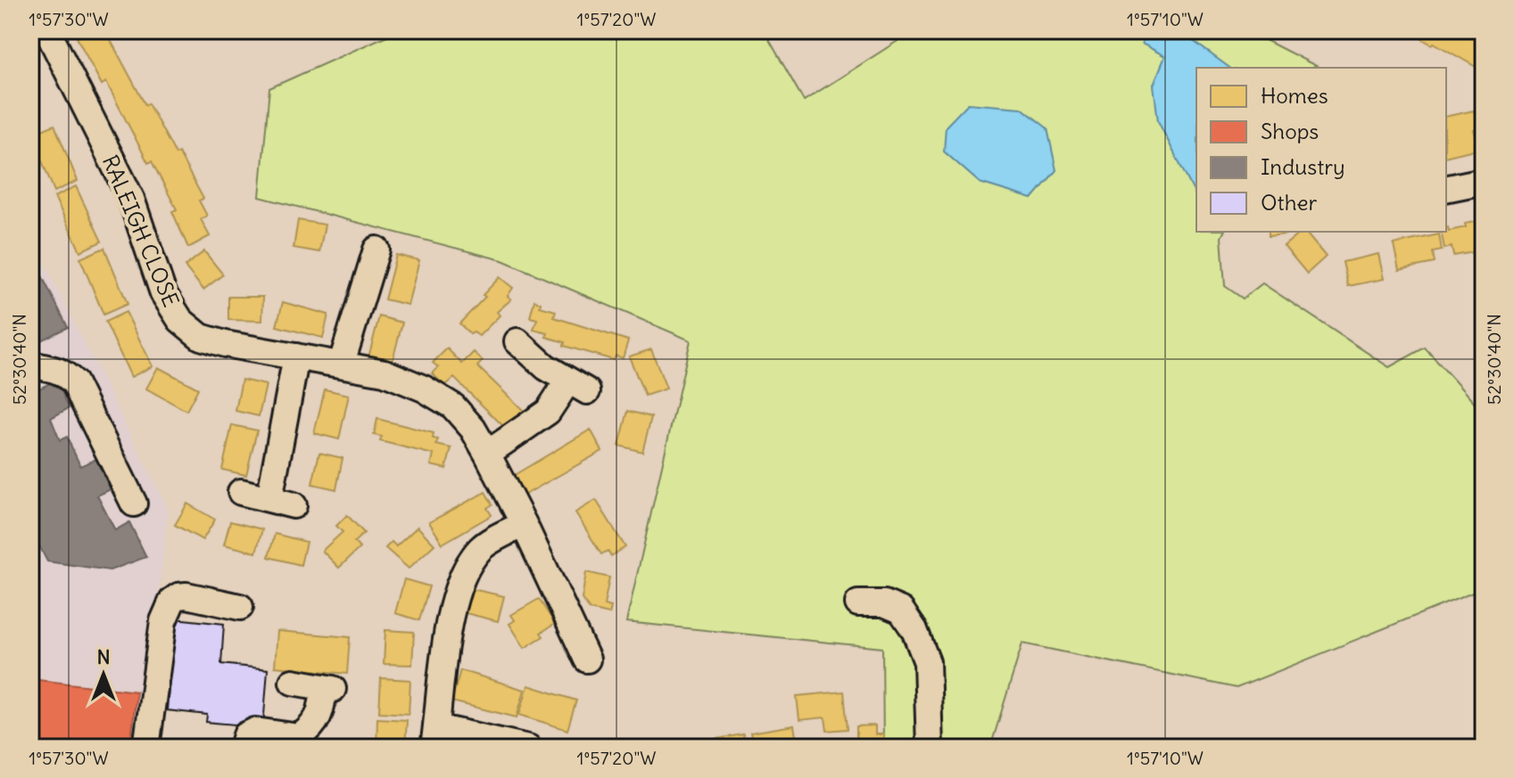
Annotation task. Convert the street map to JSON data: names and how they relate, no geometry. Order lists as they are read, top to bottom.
{
  "streets": {
    "street": ["RALEIGH CLOSE"]
  },
  "legend": [
    "Homes",
    "Shops",
    "Industry",
    "Other"
  ],
  "north": "top",
  "coordinates": [
    "1°57'30\"W",
    "1°57'20\"W",
    "1°57'10\"W",
    "52°30'40\"N"
  ]
}
